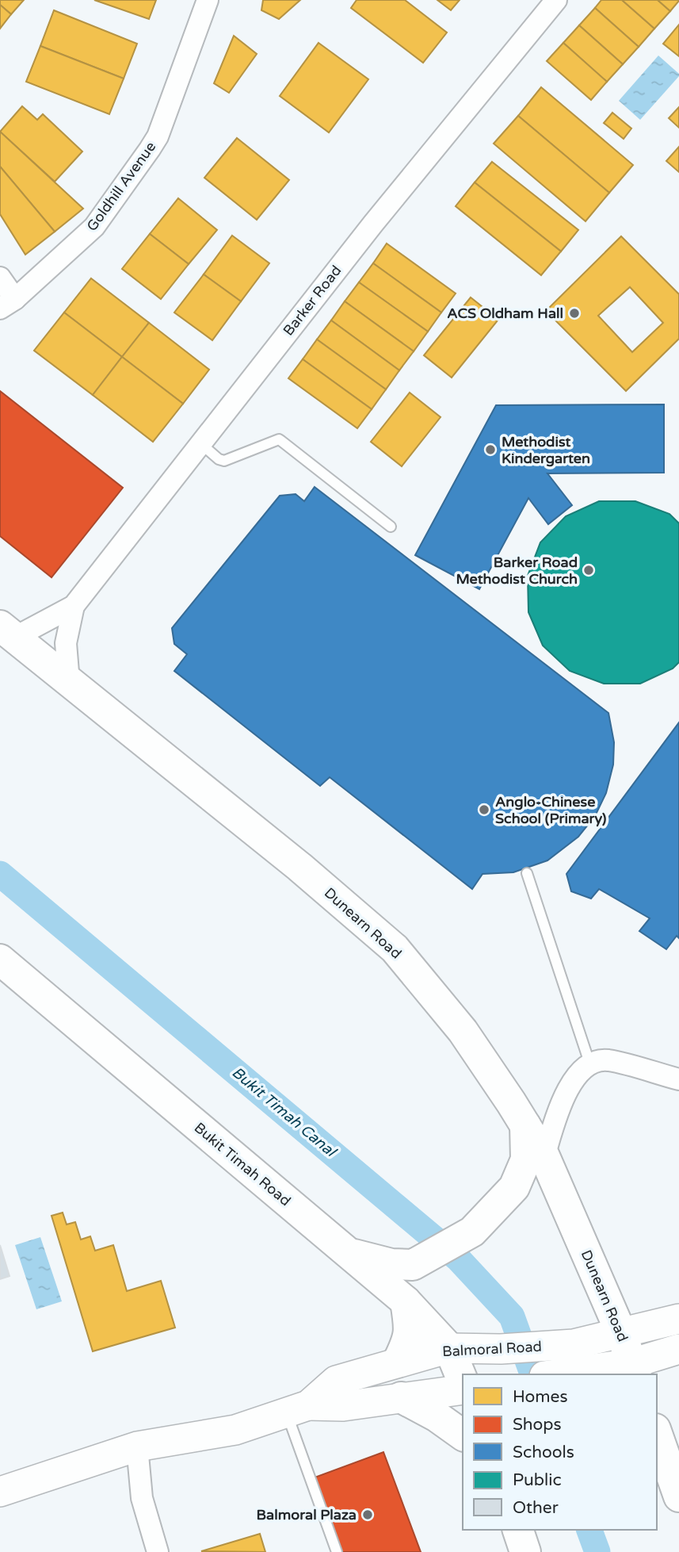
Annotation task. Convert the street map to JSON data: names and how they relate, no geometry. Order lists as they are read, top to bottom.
{
  "streets": {
    "highway": ["Dunearn Road", "Bukit Timah Road"],
    "street": ["Goldhill Avenue", "Barker Road", "Balmoral Road"]
  },
  "crossings": [
    ["Barker Road", "Dunearn Road"],
    ["Dunearn Road", "Balmoral Road"],
    ["Bukit Timah Road", "Balmoral Road"]
  ],
  "water": ["Bukit Timah Canal"],
  "places": [
    "ACS Oldham Hall",
    "Methodist Kindergarten",
    "Barker Road Methodist Church",
    "Anglo-Chinese School (Primary)",
    "Balmoral Plaza"
  ],
  "legend": [
    "Homes",
    "Shops",
    "Schools",
    "Public",
    "Other"
  ]
}
